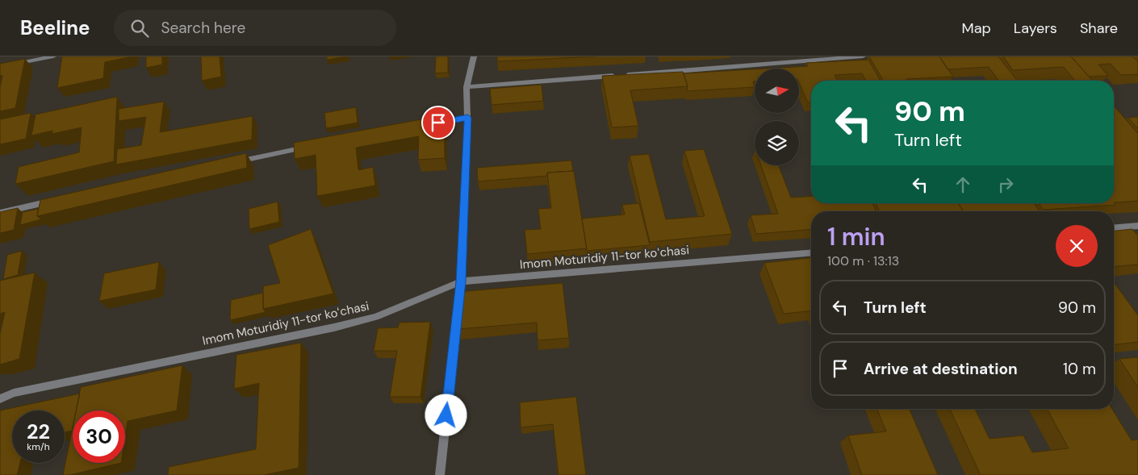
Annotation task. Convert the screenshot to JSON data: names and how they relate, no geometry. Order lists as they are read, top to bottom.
{
  "streets": {
    "street": ["Imom Moturidiy 11-tor koʻchasi"]
  },
  "north": "right",
  "page": {
    "header": "Beeline",
    "search": "Search here",
    "nav": ["Map", "Layers", "Share"],
    "turn": ["90 m", "Turn left"],
    "heading": ["1 min", "100 m · 13:13"],
    "list": [
      {
        "name": "Turn left",
        "value": "90 m"
      },
      {
        "name": "Arrive at destination",
        "value": "10 m"
      }
    ],
    "speed": "22 km/h",
    "limit": "30"
  }
}
